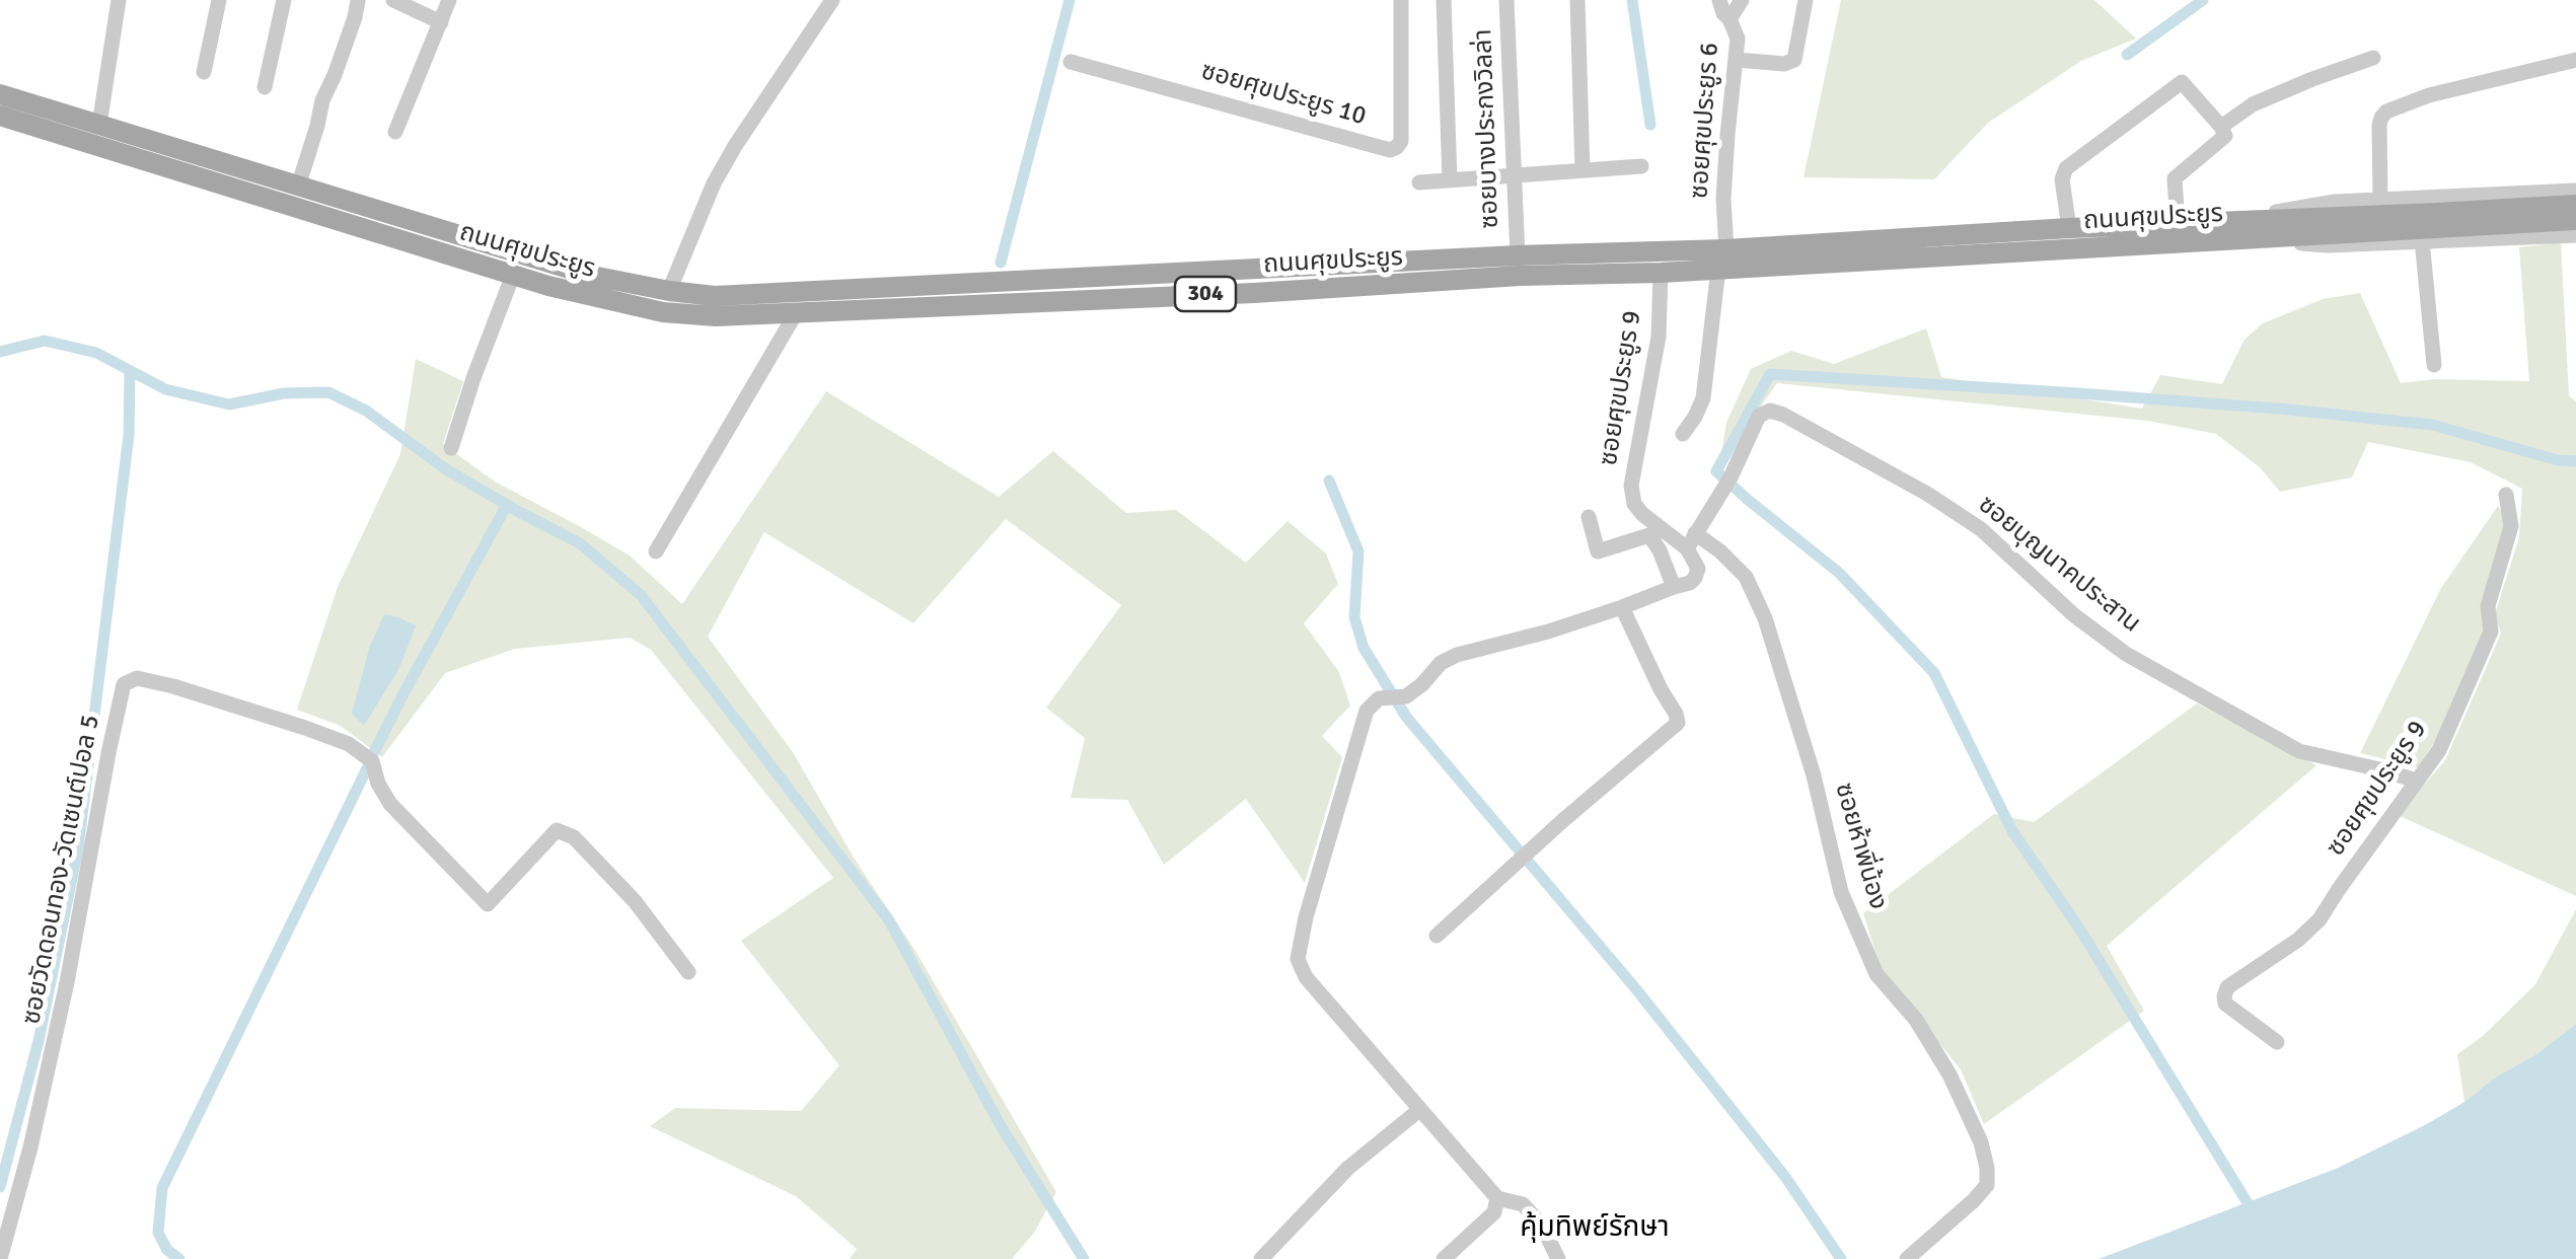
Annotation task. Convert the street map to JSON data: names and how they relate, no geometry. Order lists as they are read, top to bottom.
{
  "streets": {
    "main road": ["ถนนศุขประยูร", "304"],
    "street": [
      "ซอยศุขประยูร 10",
      "ซอยศุขประยูร 6",
      "ซอยบางประกงวิลล่า",
      "ซอยศุขประยูร 9",
      "ซอยบุญนาคประสาน",
      "ซอยห้าพี่น้อง",
      "ซอยวัดดอนทอง-วัดเซนต์ปอล 5"
    ]
  },
  "crossings": [
    ["ซอยศุขประยูร 6", "ถนนศุขประยูร"],
    ["ซอยบางประกงวิลล่า", "ถนนศุขประยูร"],
    ["ถนนศุขประยูร", "ซอยศุขประยูร 9"],
    ["ซอยศุขประยูร 9", "ซอยบุญนาคประสาน"],
    ["ซอยศุขประยูร 9", "ซอยห้าพี่น้อง"],
    ["ซอยบุญนาคประสาน", "ซอยห้าพี่น้อง"]
  ],
  "districts": ["คุ้มทิพย์รักษา"]
}
